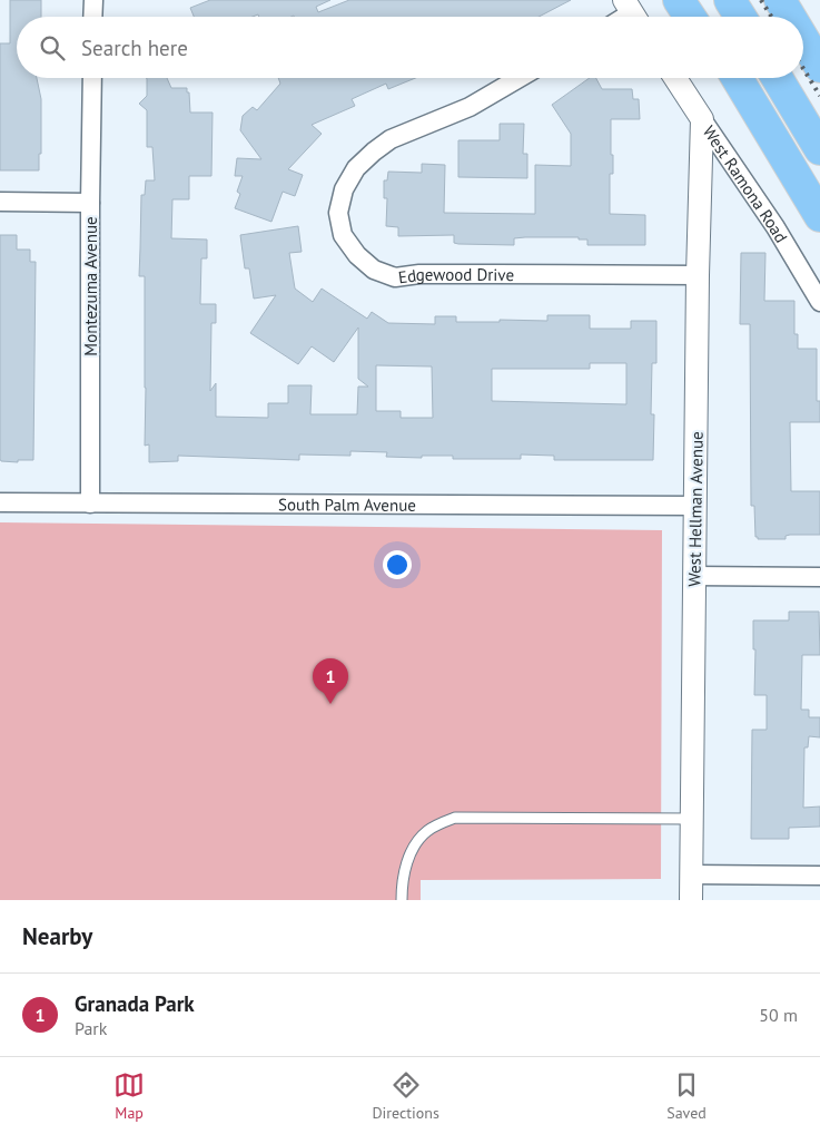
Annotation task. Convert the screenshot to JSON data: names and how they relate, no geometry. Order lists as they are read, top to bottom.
{
  "streets": {
    "street": [
      "West Ramona Road",
      "Edgewood Drive",
      "Montezuma Avenue",
      "South Palm Avenue",
      "West Hellman Avenue"
    ]
  },
  "crossings": [
    ["West Ramona Road", "West Hellman Avenue"],
    ["Edgewood Drive", "West Hellman Avenue"],
    ["Montezuma Avenue", "South Palm Avenue"],
    ["South Palm Avenue", "West Hellman Avenue"]
  ],
  "page": {
    "search": "Search here",
    "pins": "1",
    "heading": "Nearby",
    "list": [
      {
        "mark": "1",
        "name": "Granada Park",
        "note": "Park",
        "value": "50 m"
      }
    ],
    "nav": ["Map", "Directions", "Saved"]
  }
}
